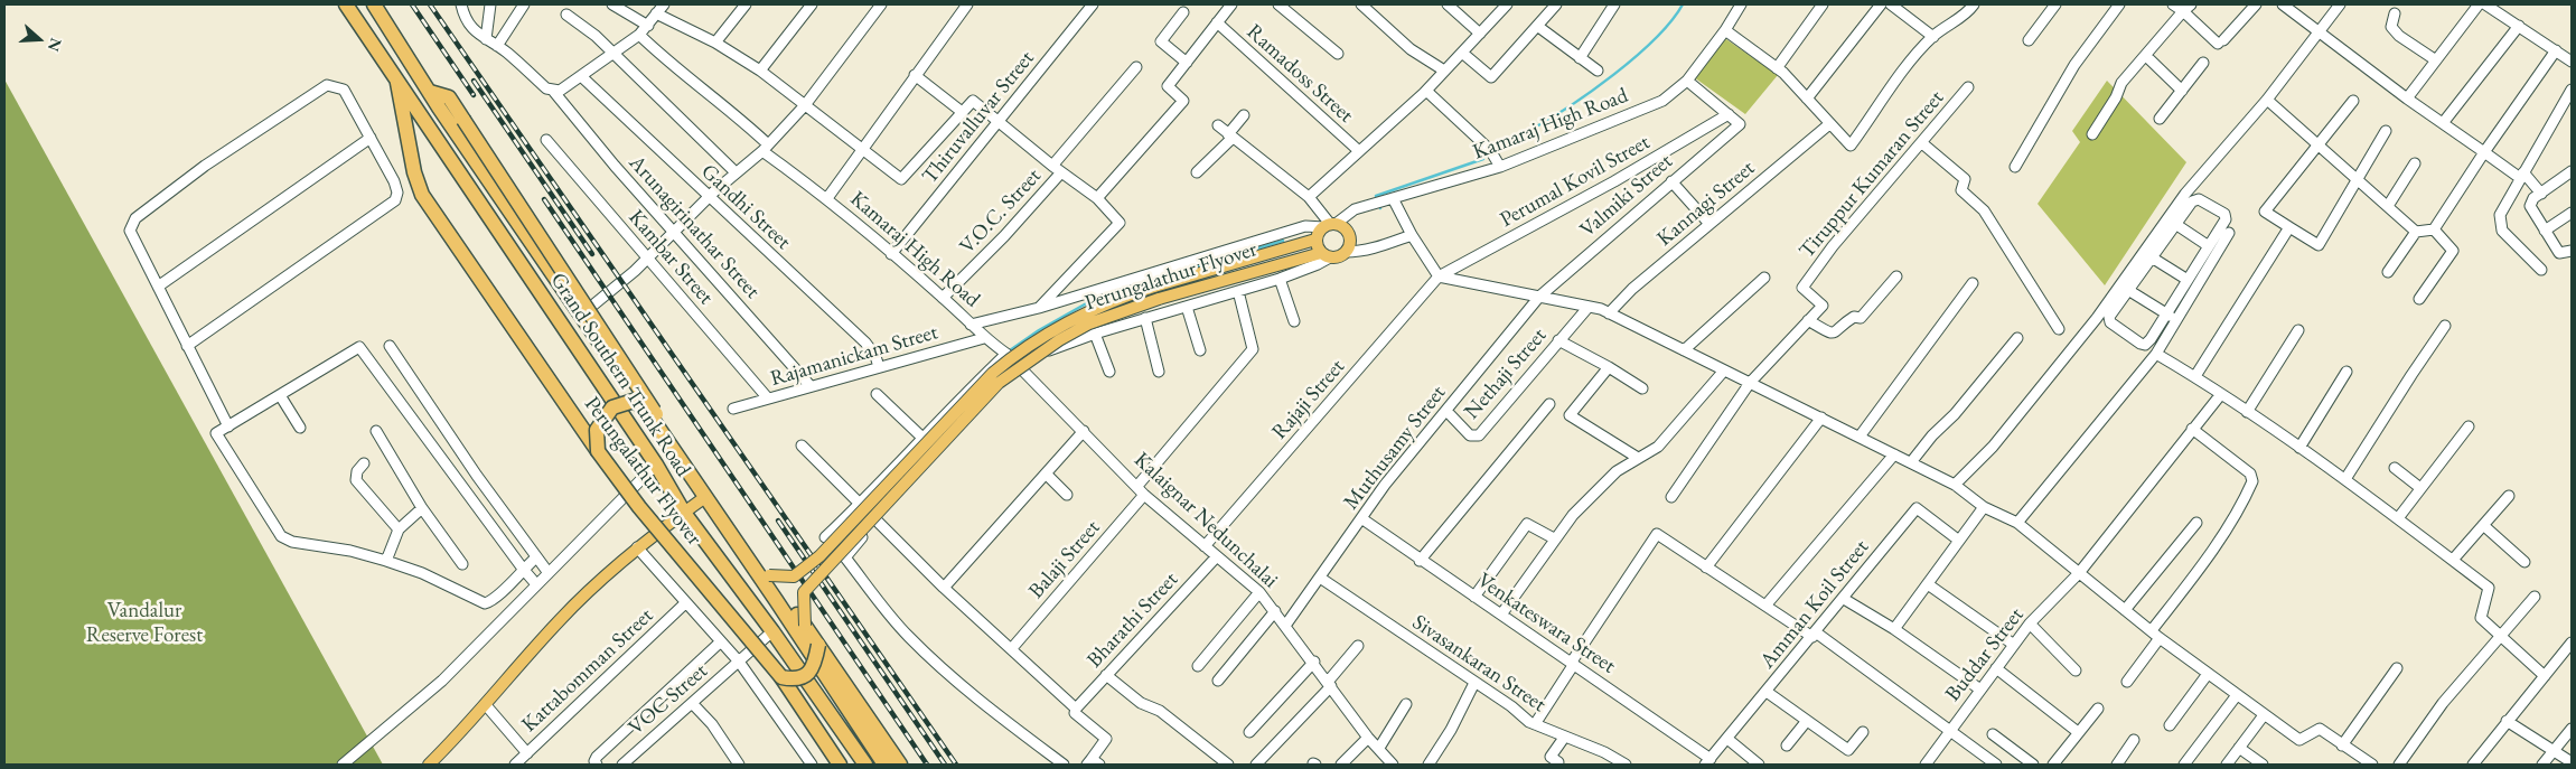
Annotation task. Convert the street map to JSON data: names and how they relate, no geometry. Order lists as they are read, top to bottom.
{
  "streets": {
    "highway": ["Perungalathur Flyover", "Grand Southern Trunk Road"],
    "street": [
      "Ramadoss Street",
      "Thiruvalluvar Street",
      "Kamaraj High Road",
      "Tiruppur Kumaran Street",
      "Perumal Kovil Street",
      "Valmiki Street",
      "Kannagi Street",
      "Gandhi Street",
      "V.O.C. Street",
      "Arunagirinathar Street",
      "Kambar Street",
      "Rajamanickam Street",
      "Nethaji Street",
      "Rajaji Street",
      "Muthusamy Street",
      "Kalaignar Nedunchalai",
      "Balaji Street",
      "Amman Koil Street",
      "Bharathi Street",
      "Venkateswara Street",
      "Buddar Street",
      "Sivasankaran Street",
      "Kattabomman Street",
      "VOC Street"
    ]
  },
  "crossings": [
    ["Thiruvalluvar Street", "Kamaraj High Road"],
    ["Kamaraj High Road", "V.O.C. Street"],
    ["Kamaraj High Road", "Perungalathur Flyover"],
    ["Kamaraj High Road", "Kalaignar Nedunchalai"],
    ["Perumal Kovil Street", "Valmiki Street"],
    ["Perumal Kovil Street", "Rajaji Street"],
    ["Valmiki Street", "Muthusamy Street"],
    ["Gandhi Street", "Rajamanickam Street"],
    ["Arunagirinathar Street", "Rajamanickam Street"],
    ["Kambar Street", "Rajamanickam Street"],
    ["Perungalathur Flyover", "Grand Southern Trunk Road"],
    ["Rajamanickam Street", "Kalaignar Nedunchalai"],
    ["Nethaji Street", "Muthusamy Street"],
    ["Grand Southern Trunk Road", "VOC Street"],
    ["Rajaji Street", "Kalaignar Nedunchalai"],
    ["Muthusamy Street", "Kalaignar Nedunchalai"],
    ["Muthusamy Street", "Venkateswara Street"],
    ["Muthusamy Street", "Sivasankaran Street"],
    ["Kalaignar Nedunchalai", "Balaji Street"],
    ["Kalaignar Nedunchalai", "Bharathi Street"],
    ["Amman Koil Street", "Venkateswara Street"]
  ],
  "parks": ["Vandalur Reserve Forest"],
  "north": "right"
}
